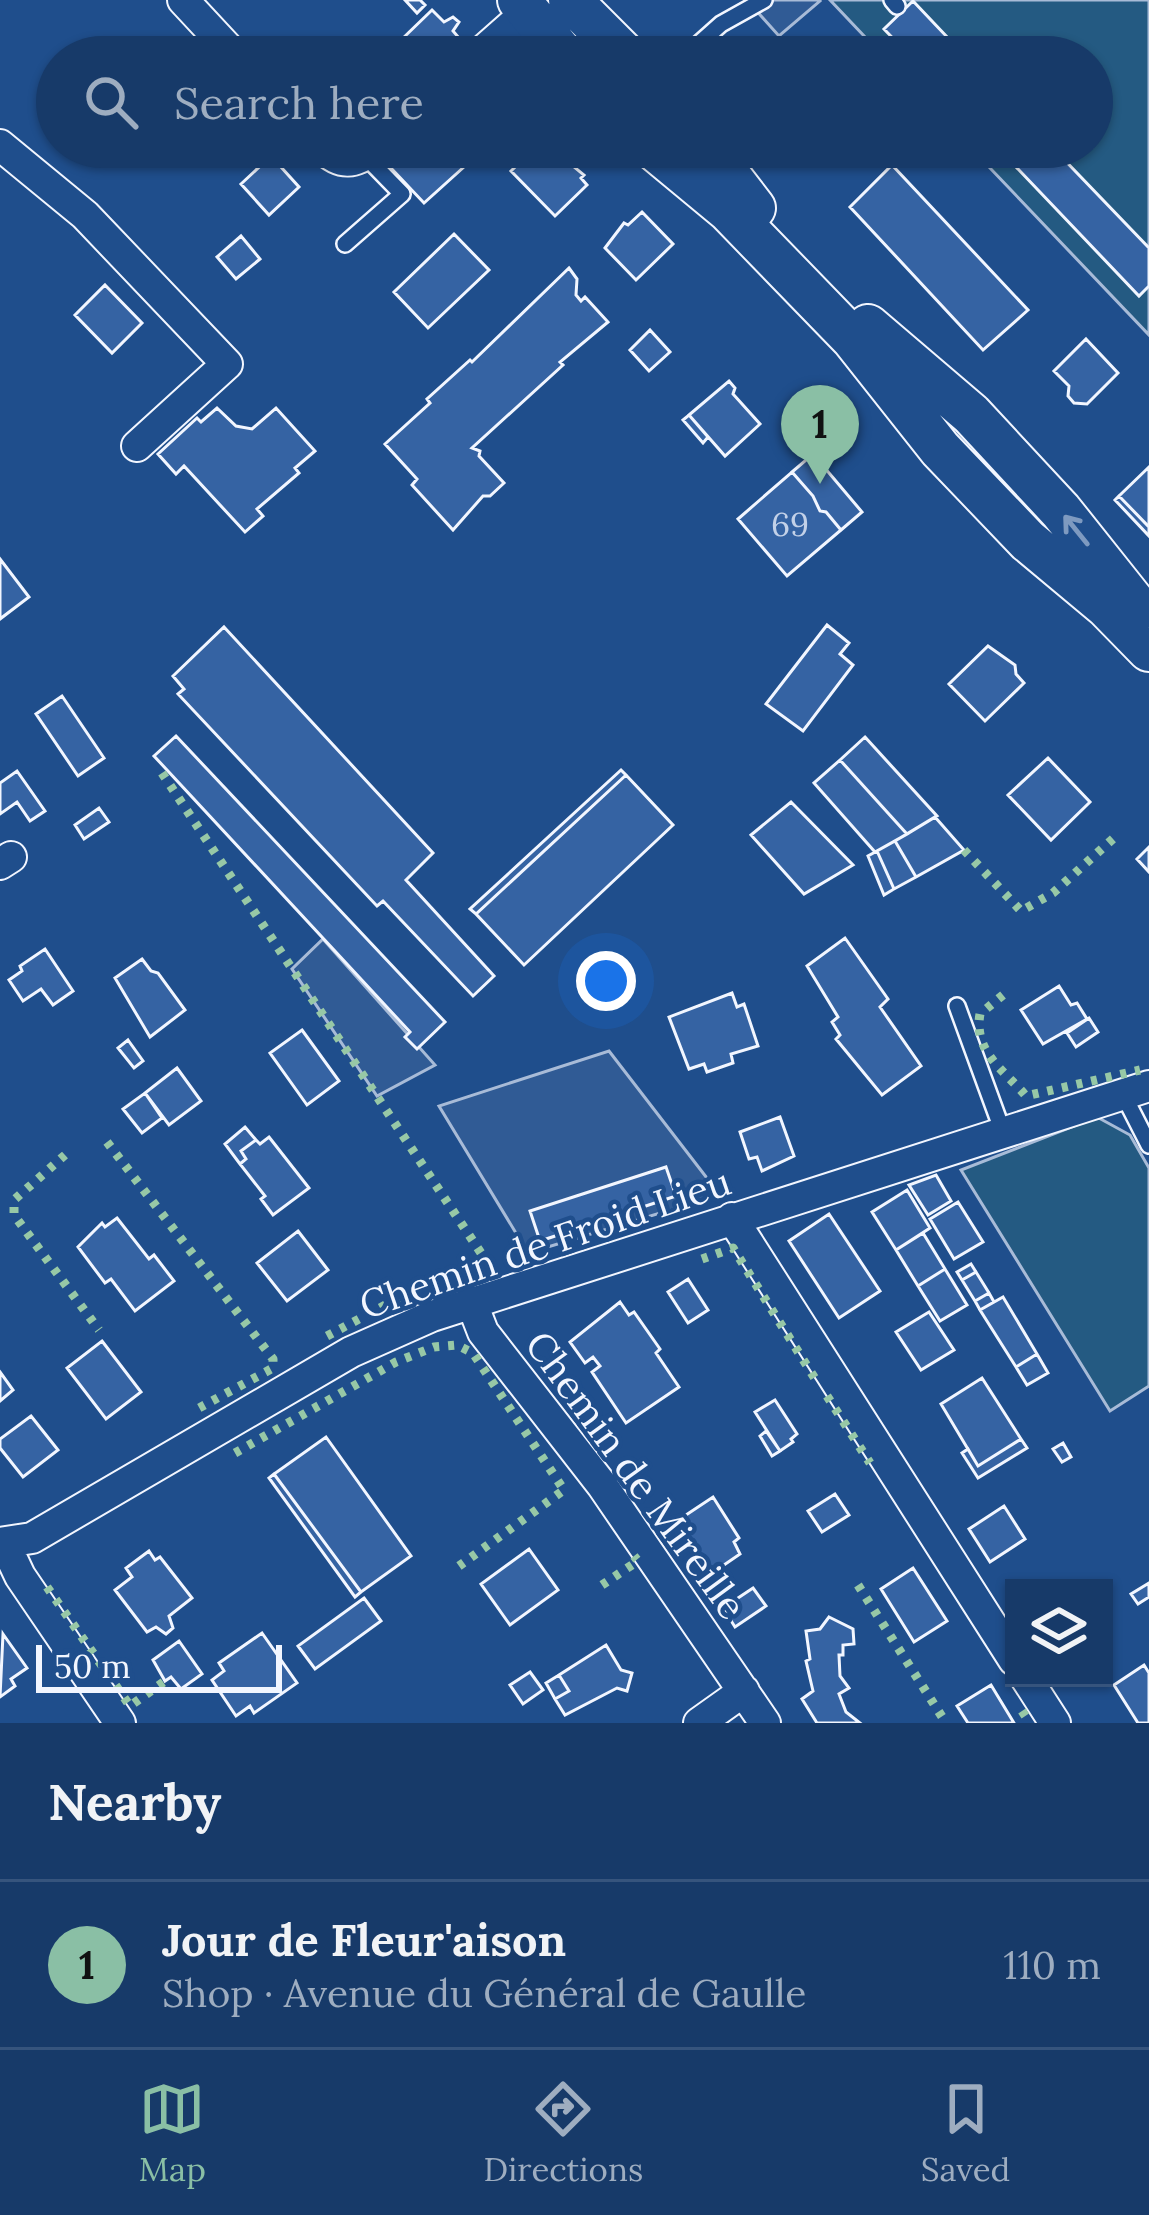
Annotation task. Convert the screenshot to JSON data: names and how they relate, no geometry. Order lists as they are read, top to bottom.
{
  "streets": {
    "street": ["Chemin de Froid Lieu", "Chemin de Mireille"]
  },
  "crossings": [
    ["Chemin de Froid Lieu", "Chemin de Mireille"]
  ],
  "house_numbers": ["69"],
  "scale_bar": "50 m",
  "page": {
    "search": "Search here",
    "pins": "1",
    "scale": "50 m",
    "heading": "Nearby",
    "list": [
      {
        "mark": "1",
        "name": "Jour de Fleur'aison",
        "note": "Shop · Avenue du Général de Gaulle",
        "value": "110 m"
      }
    ],
    "nav": ["Map", "Directions", "Saved"]
  }
}
